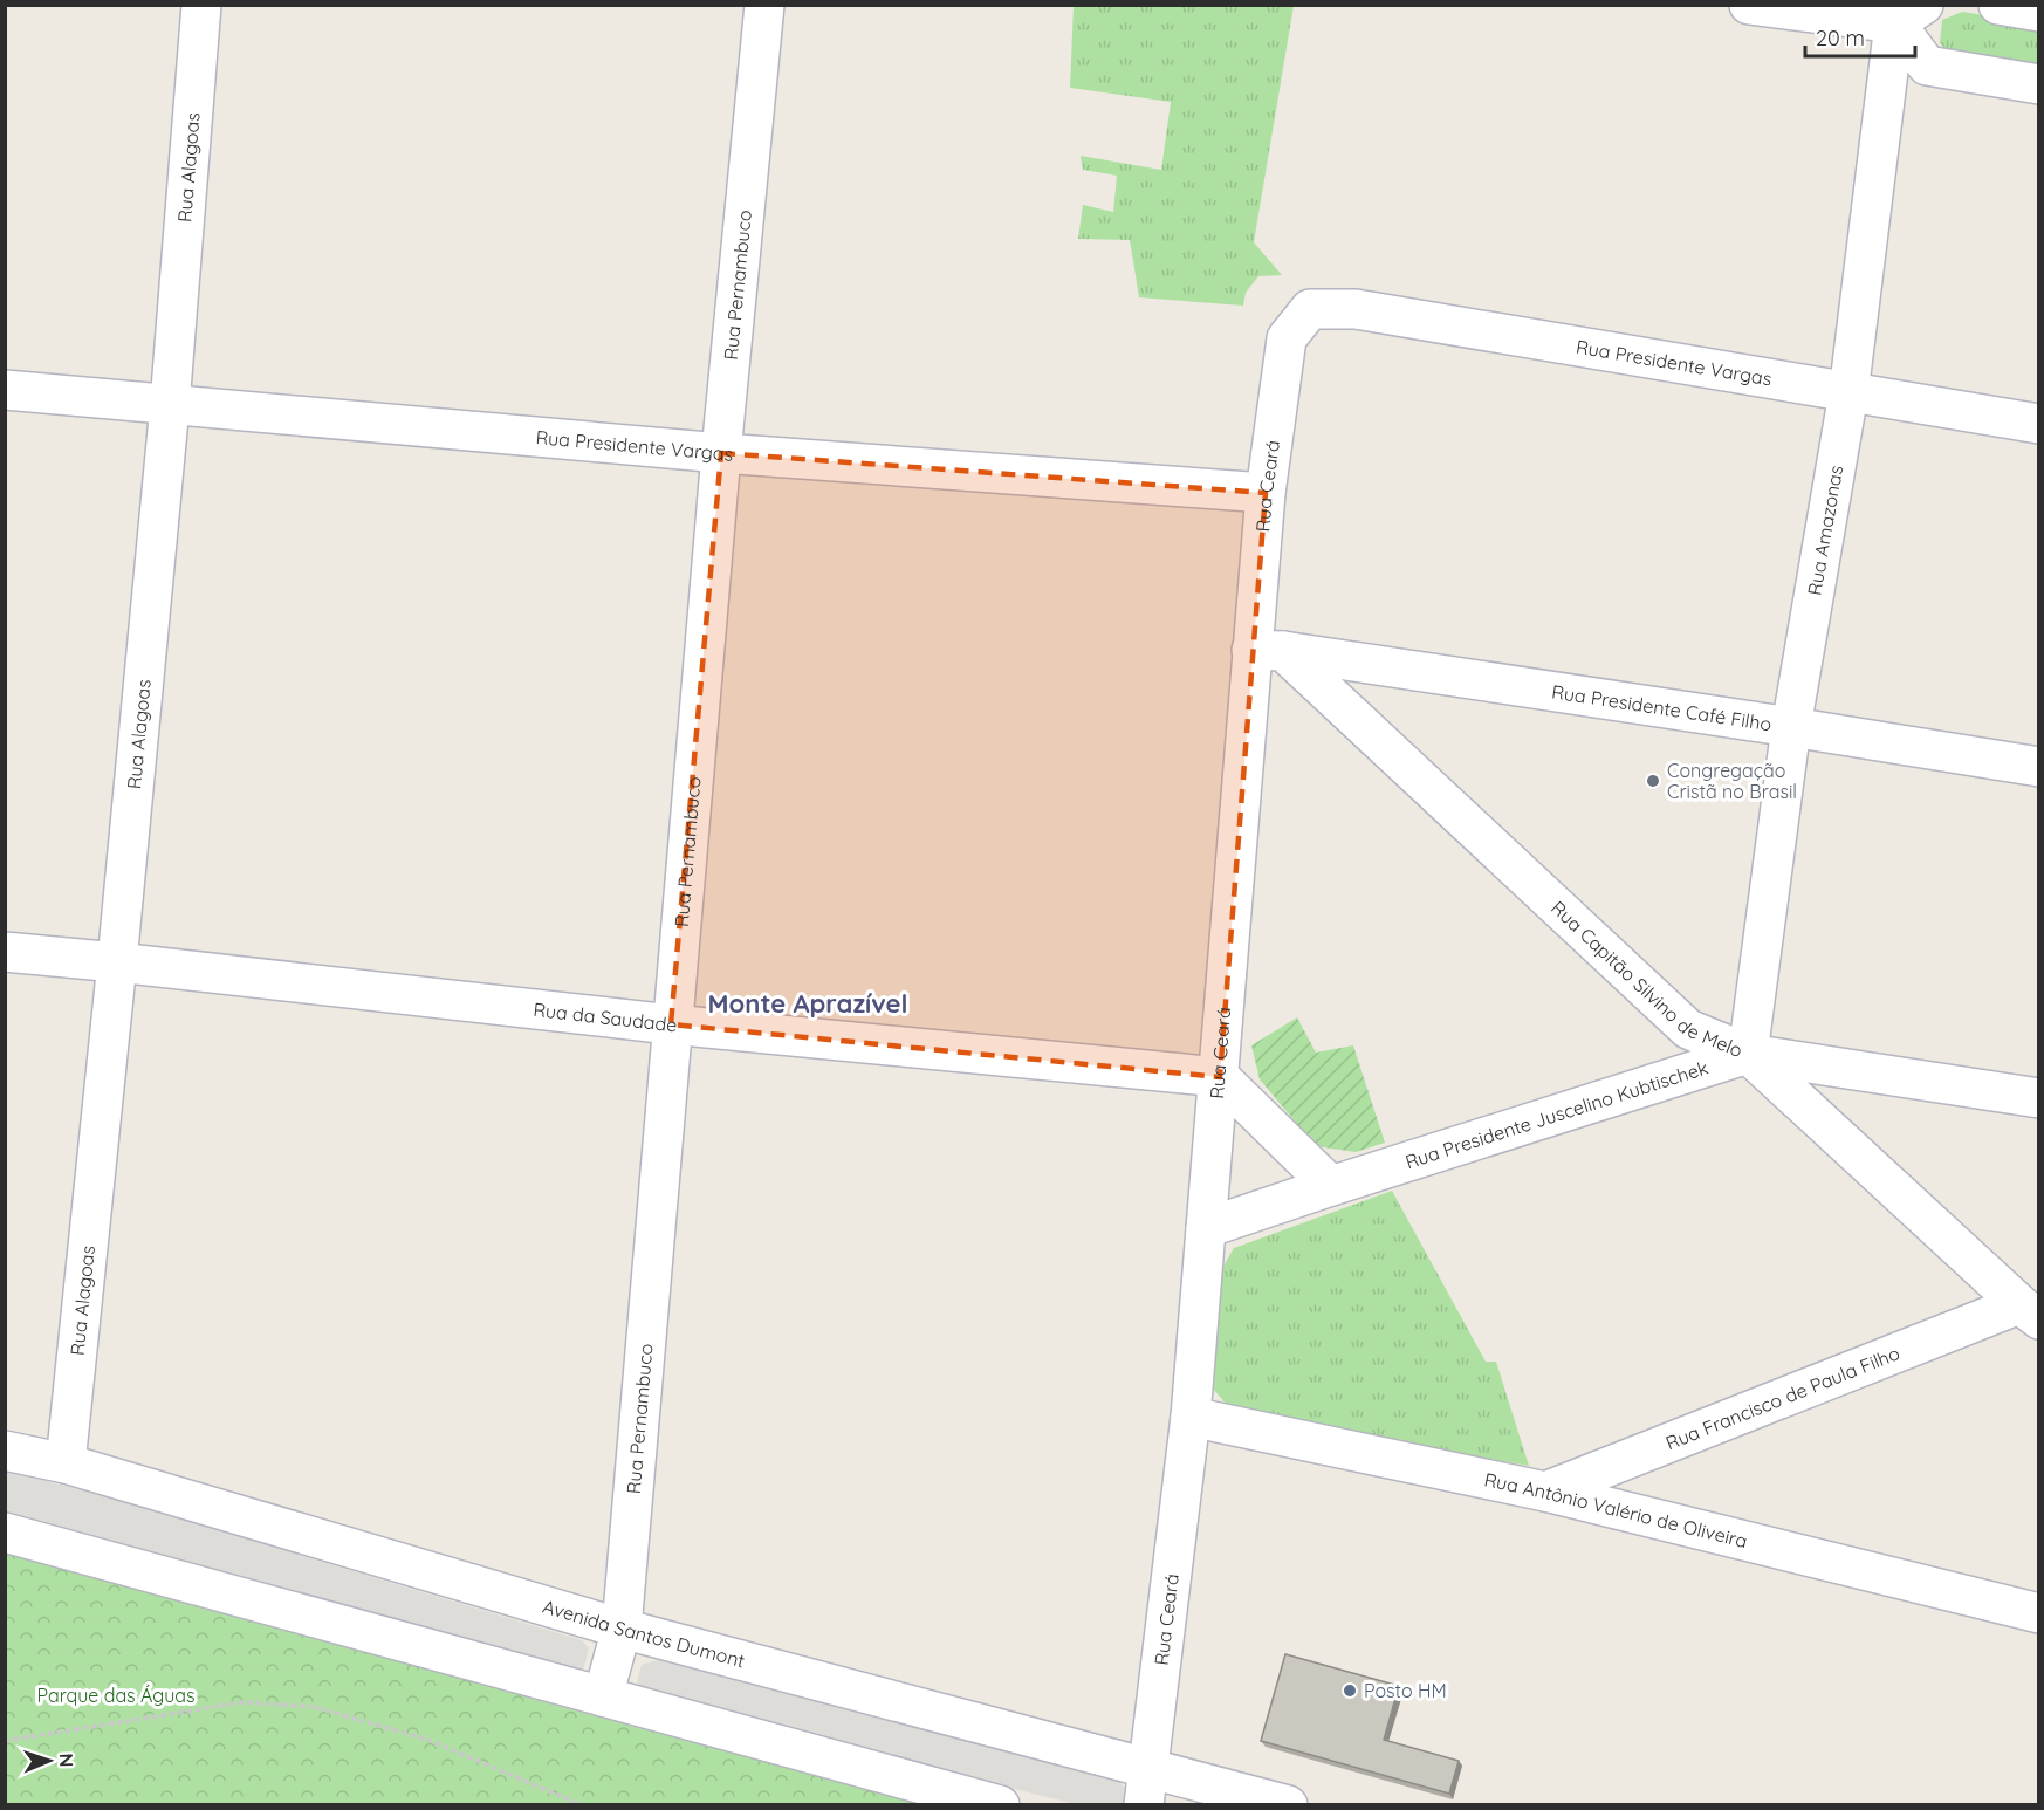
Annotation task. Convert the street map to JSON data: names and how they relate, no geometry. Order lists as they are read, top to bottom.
{
  "streets": {
    "street": [
      "Rua Alagoas",
      "Rua Pernambuco",
      "Rua Presidente Vargas",
      "Rua Ceará",
      "Rua Amazonas",
      "Rua Presidente Café Filho",
      "Rua Capitão Silvino de Melo",
      "Rua da Saudade",
      "Rua Presidente Juscelino Kubtischek",
      "Rua Francisco de Paula Filho",
      "Rua Antônio Valério de Oliveira",
      "Avenida Santos Dumont"
    ]
  },
  "crossings": [
    ["Rua Alagoas", "Rua Presidente Vargas"],
    ["Rua Alagoas", "Rua da Saudade"],
    ["Rua Alagoas", "Avenida Santos Dumont"],
    ["Rua Pernambuco", "Rua Presidente Vargas"],
    ["Rua Pernambuco", "Rua da Saudade"],
    ["Rua Pernambuco", "Avenida Santos Dumont"],
    ["Rua Presidente Vargas", "Rua Ceará"],
    ["Rua Presidente Vargas", "Rua Amazonas"],
    ["Rua Ceará", "Rua Presidente Café Filho"],
    ["Rua Ceará", "Rua Capitão Silvino de Melo"],
    ["Rua Ceará", "Rua da Saudade"],
    ["Rua Ceará", "Rua Presidente Juscelino Kubtischek"],
    ["Rua Ceará", "Rua Antônio Valério de Oliveira"],
    ["Rua Ceará", "Avenida Santos Dumont"],
    ["Rua Amazonas", "Rua Presidente Café Filho"],
    ["Rua Amazonas", "Rua Capitão Silvino de Melo"],
    ["Rua Amazonas", "Rua Presidente Juscelino Kubtischek"],
    ["Rua Presidente Café Filho", "Rua Capitão Silvino de Melo"],
    ["Rua Capitão Silvino de Melo", "Rua Presidente Juscelino Kubtischek"],
    ["Rua Capitão Silvino de Melo", "Rua Francisco de Paula Filho"],
    ["Rua Francisco de Paula Filho", "Rua Antônio Valério de Oliveira"]
  ],
  "districts": ["Monte Aprazível"],
  "parks": ["Parque das Águas"],
  "places": ["Congregação Cristã no Brasil", "Posto HM"],
  "scale_bar": "20 m",
  "north": "right"
}
